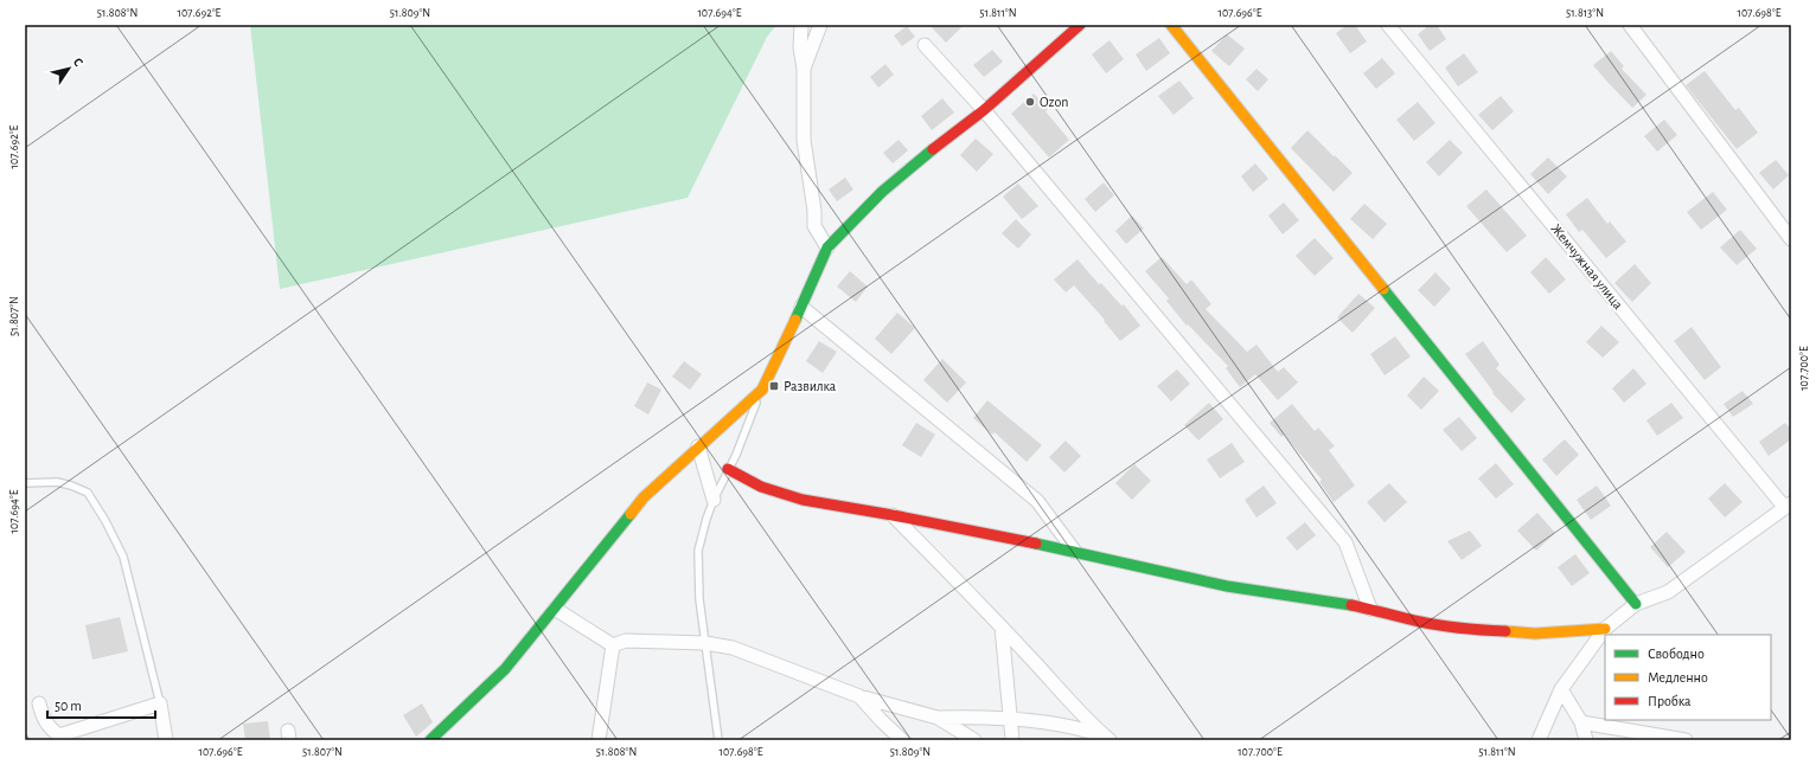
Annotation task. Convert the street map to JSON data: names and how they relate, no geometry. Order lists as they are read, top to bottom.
{
  "streets": {
    "street": ["Жемчужная улица"]
  },
  "places": {
    "other": ["Ozon"],
    "transit": ["Развилка"]
  },
  "legend": ["Свободно", "Медленно", "Пробка"],
  "scale_bar": "50 m",
  "north": "top right",
  "coordinates": [
    "51.808°N",
    "107.692°E",
    "51.809°N",
    "107.694°E",
    "51.811°N",
    "107.696°E",
    "51.813°N",
    "107.698°E",
    "51.807°N",
    "107.700°E"
  ]
}
